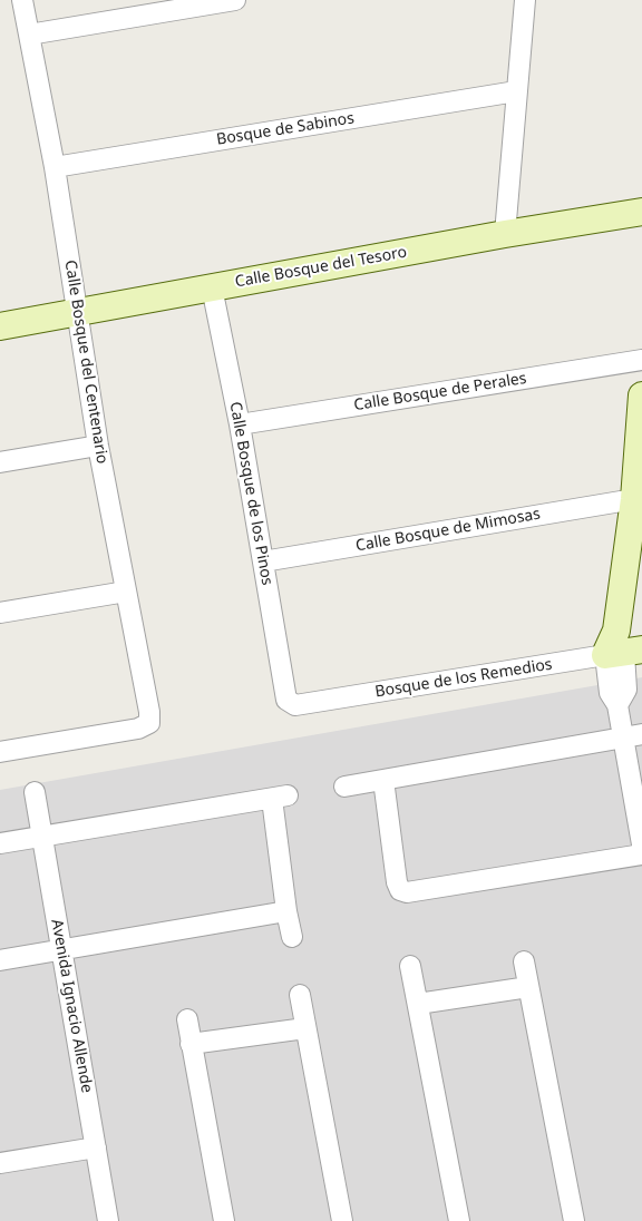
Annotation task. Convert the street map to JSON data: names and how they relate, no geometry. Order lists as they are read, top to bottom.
{
  "streets": {
    "street": [
      "Bosque de Sabinos",
      "Calle Bosque del Tesoro",
      "Calle Bosque del Centenario",
      "Calle Bosque de Perales",
      "Calle Bosque de los Pinos",
      "Calle Bosque de Mimosas",
      "Bosque de los Remedios",
      "Avenida Ignacio Allende"
    ]
  },
  "crossings": [
    ["Bosque de Sabinos", "Calle Bosque del Centenario"],
    ["Calle Bosque del Tesoro", "Calle Bosque del Centenario"],
    ["Calle Bosque del Tesoro", "Calle Bosque de los Pinos"],
    ["Calle Bosque de Perales", "Calle Bosque de los Pinos"],
    ["Calle Bosque de los Pinos", "Calle Bosque de Mimosas"],
    ["Calle Bosque de los Pinos", "Bosque de los Remedios"]
  ]
}
